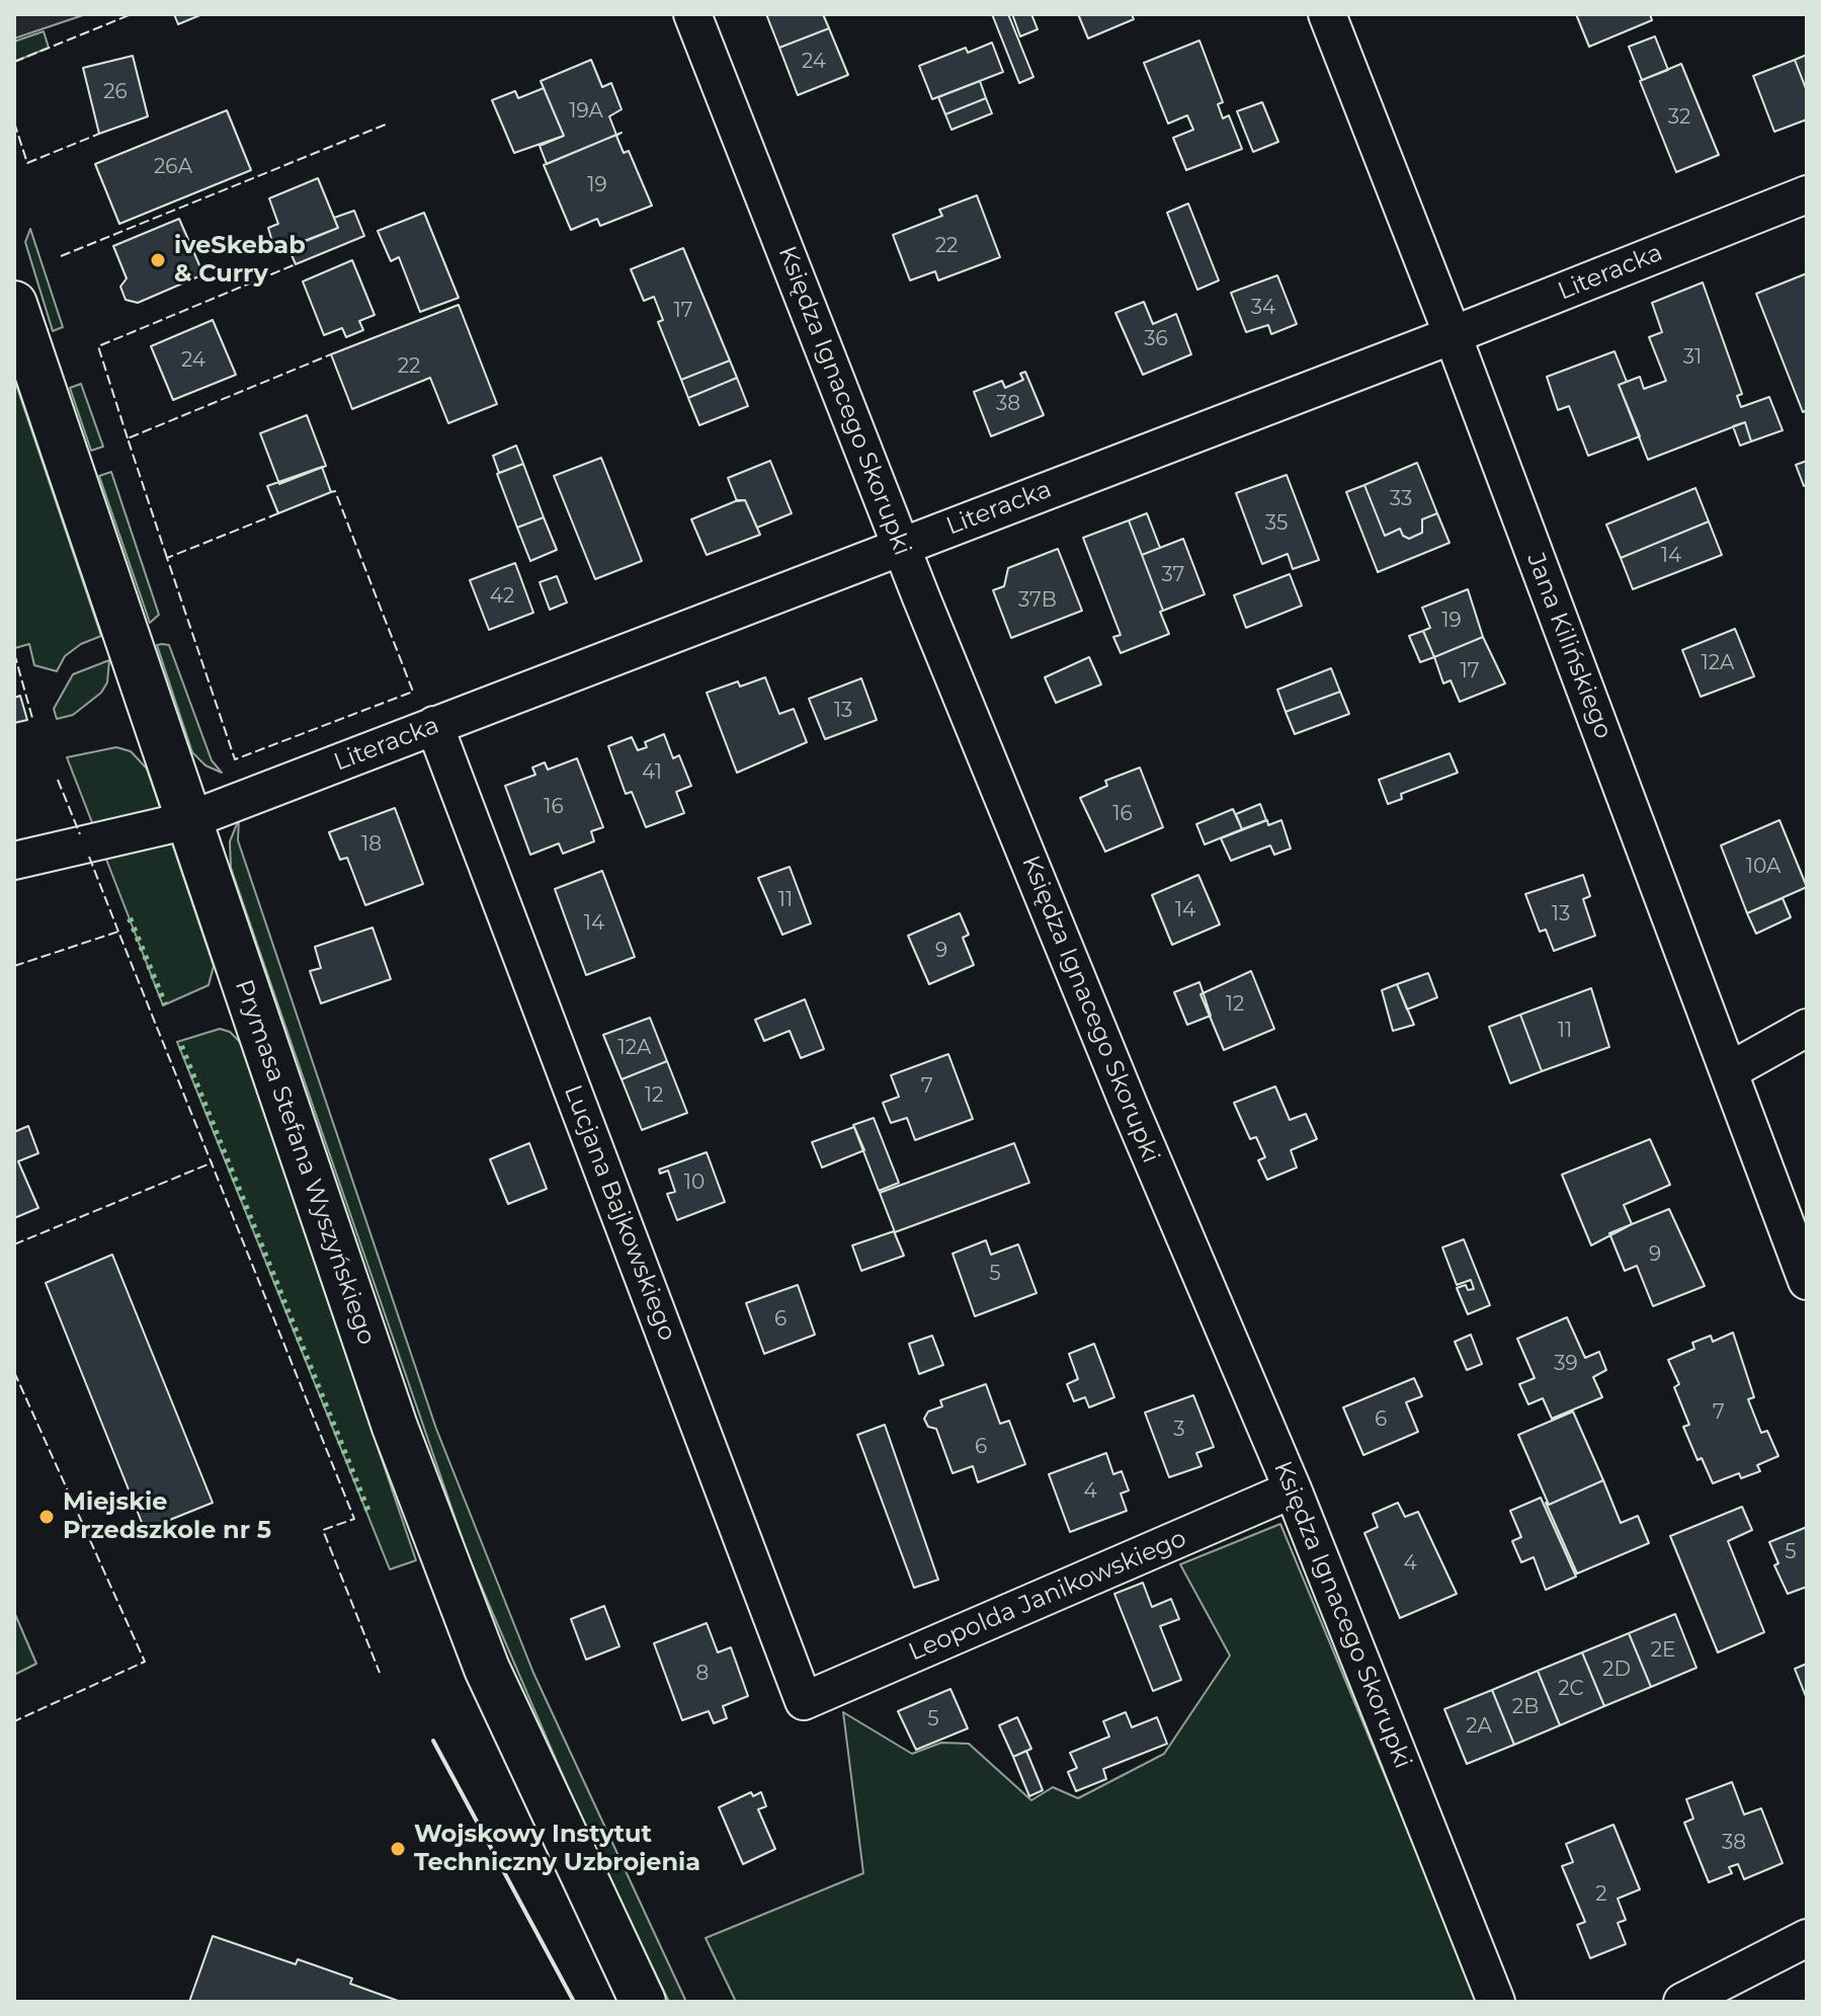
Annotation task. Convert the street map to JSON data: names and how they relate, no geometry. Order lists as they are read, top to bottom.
{
  "streets": {
    "main road": ["Prymasa Stefana Wyszyńskiego"],
    "street": [
      "Literacka",
      "Księdza Ignacego Skorupki",
      "Jana Kilińskiego",
      "Lucjana Bajkowskiego",
      "Leopolda Janikowskiego"
    ]
  },
  "crossings": [
    ["Literacka", "Księdza Ignacego Skorupki"],
    ["Literacka", "Jana Kilińskiego"],
    ["Literacka", "Prymasa Stefana Wyszyńskiego"],
    ["Literacka", "Lucjana Bajkowskiego"],
    ["Księdza Ignacego Skorupki", "Leopolda Janikowskiego"],
    ["Lucjana Bajkowskiego", "Leopolda Janikowskiego"]
  ],
  "places": ["iveSkebab & Curry", "Miejskie Przedszkole nr 5", "Wojskowy Instytut Techniczny Uzbrojenia"],
  "house_numbers": [
    "24",
    "26",
    "19A",
    "32",
    "26A",
    "19",
    "22",
    "34",
    "17",
    "36",
    "31",
    "24",
    "22",
    "38",
    "33",
    "35",
    "14",
    "37",
    "42",
    "37B",
    "19",
    "12A",
    "17",
    "13",
    "41",
    "16",
    "16",
    "18",
    "10A",
    "11",
    "14",
    "13",
    "14",
    "9",
    "12",
    "11",
    "12A",
    "7",
    "12",
    "10",
    "9",
    "5",
    "6",
    "39",
    "7",
    "6",
    "3",
    "6",
    "4",
    "5",
    "4",
    "2E",
    "2D",
    "8",
    "2C",
    "2B",
    "5",
    "2A",
    "38",
    "2"
  ]
}
